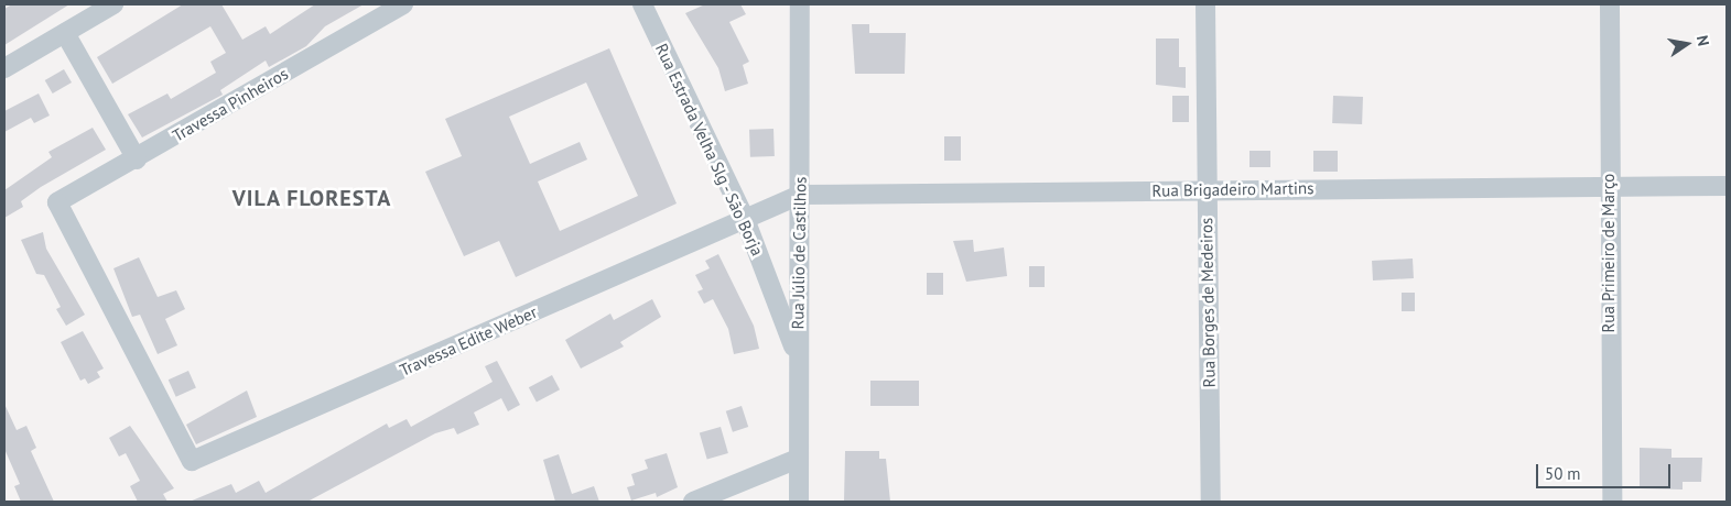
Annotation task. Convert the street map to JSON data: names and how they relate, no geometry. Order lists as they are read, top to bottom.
{
  "streets": {
    "street": [
      "Travessa Pinheiros",
      "Rua Estrada Velha Slg - São Borja",
      "Rua Brigadeiro Martins",
      "Rua Júlio de Castilhos",
      "Rua Primeiro de Março",
      "Rua Borges de Medeiros",
      "Travessa Edite Weber"
    ]
  },
  "crossings": [
    ["Travessa Pinheiros", "Travessa Edite Weber"],
    ["Rua Estrada Velha Slg - São Borja", "Rua Brigadeiro Martins"],
    ["Rua Estrada Velha Slg - São Borja", "Rua Júlio de Castilhos"],
    ["Rua Estrada Velha Slg - São Borja", "Travessa Edite Weber"],
    ["Rua Brigadeiro Martins", "Rua Júlio de Castilhos"],
    ["Rua Brigadeiro Martins", "Rua Primeiro de Março"],
    ["Rua Brigadeiro Martins", "Rua Borges de Medeiros"],
    ["Rua Brigadeiro Martins", "Travessa Edite Weber"]
  ],
  "districts": ["VILA FLORESTA"],
  "scale_bar": "50 m",
  "north": "right"
}
